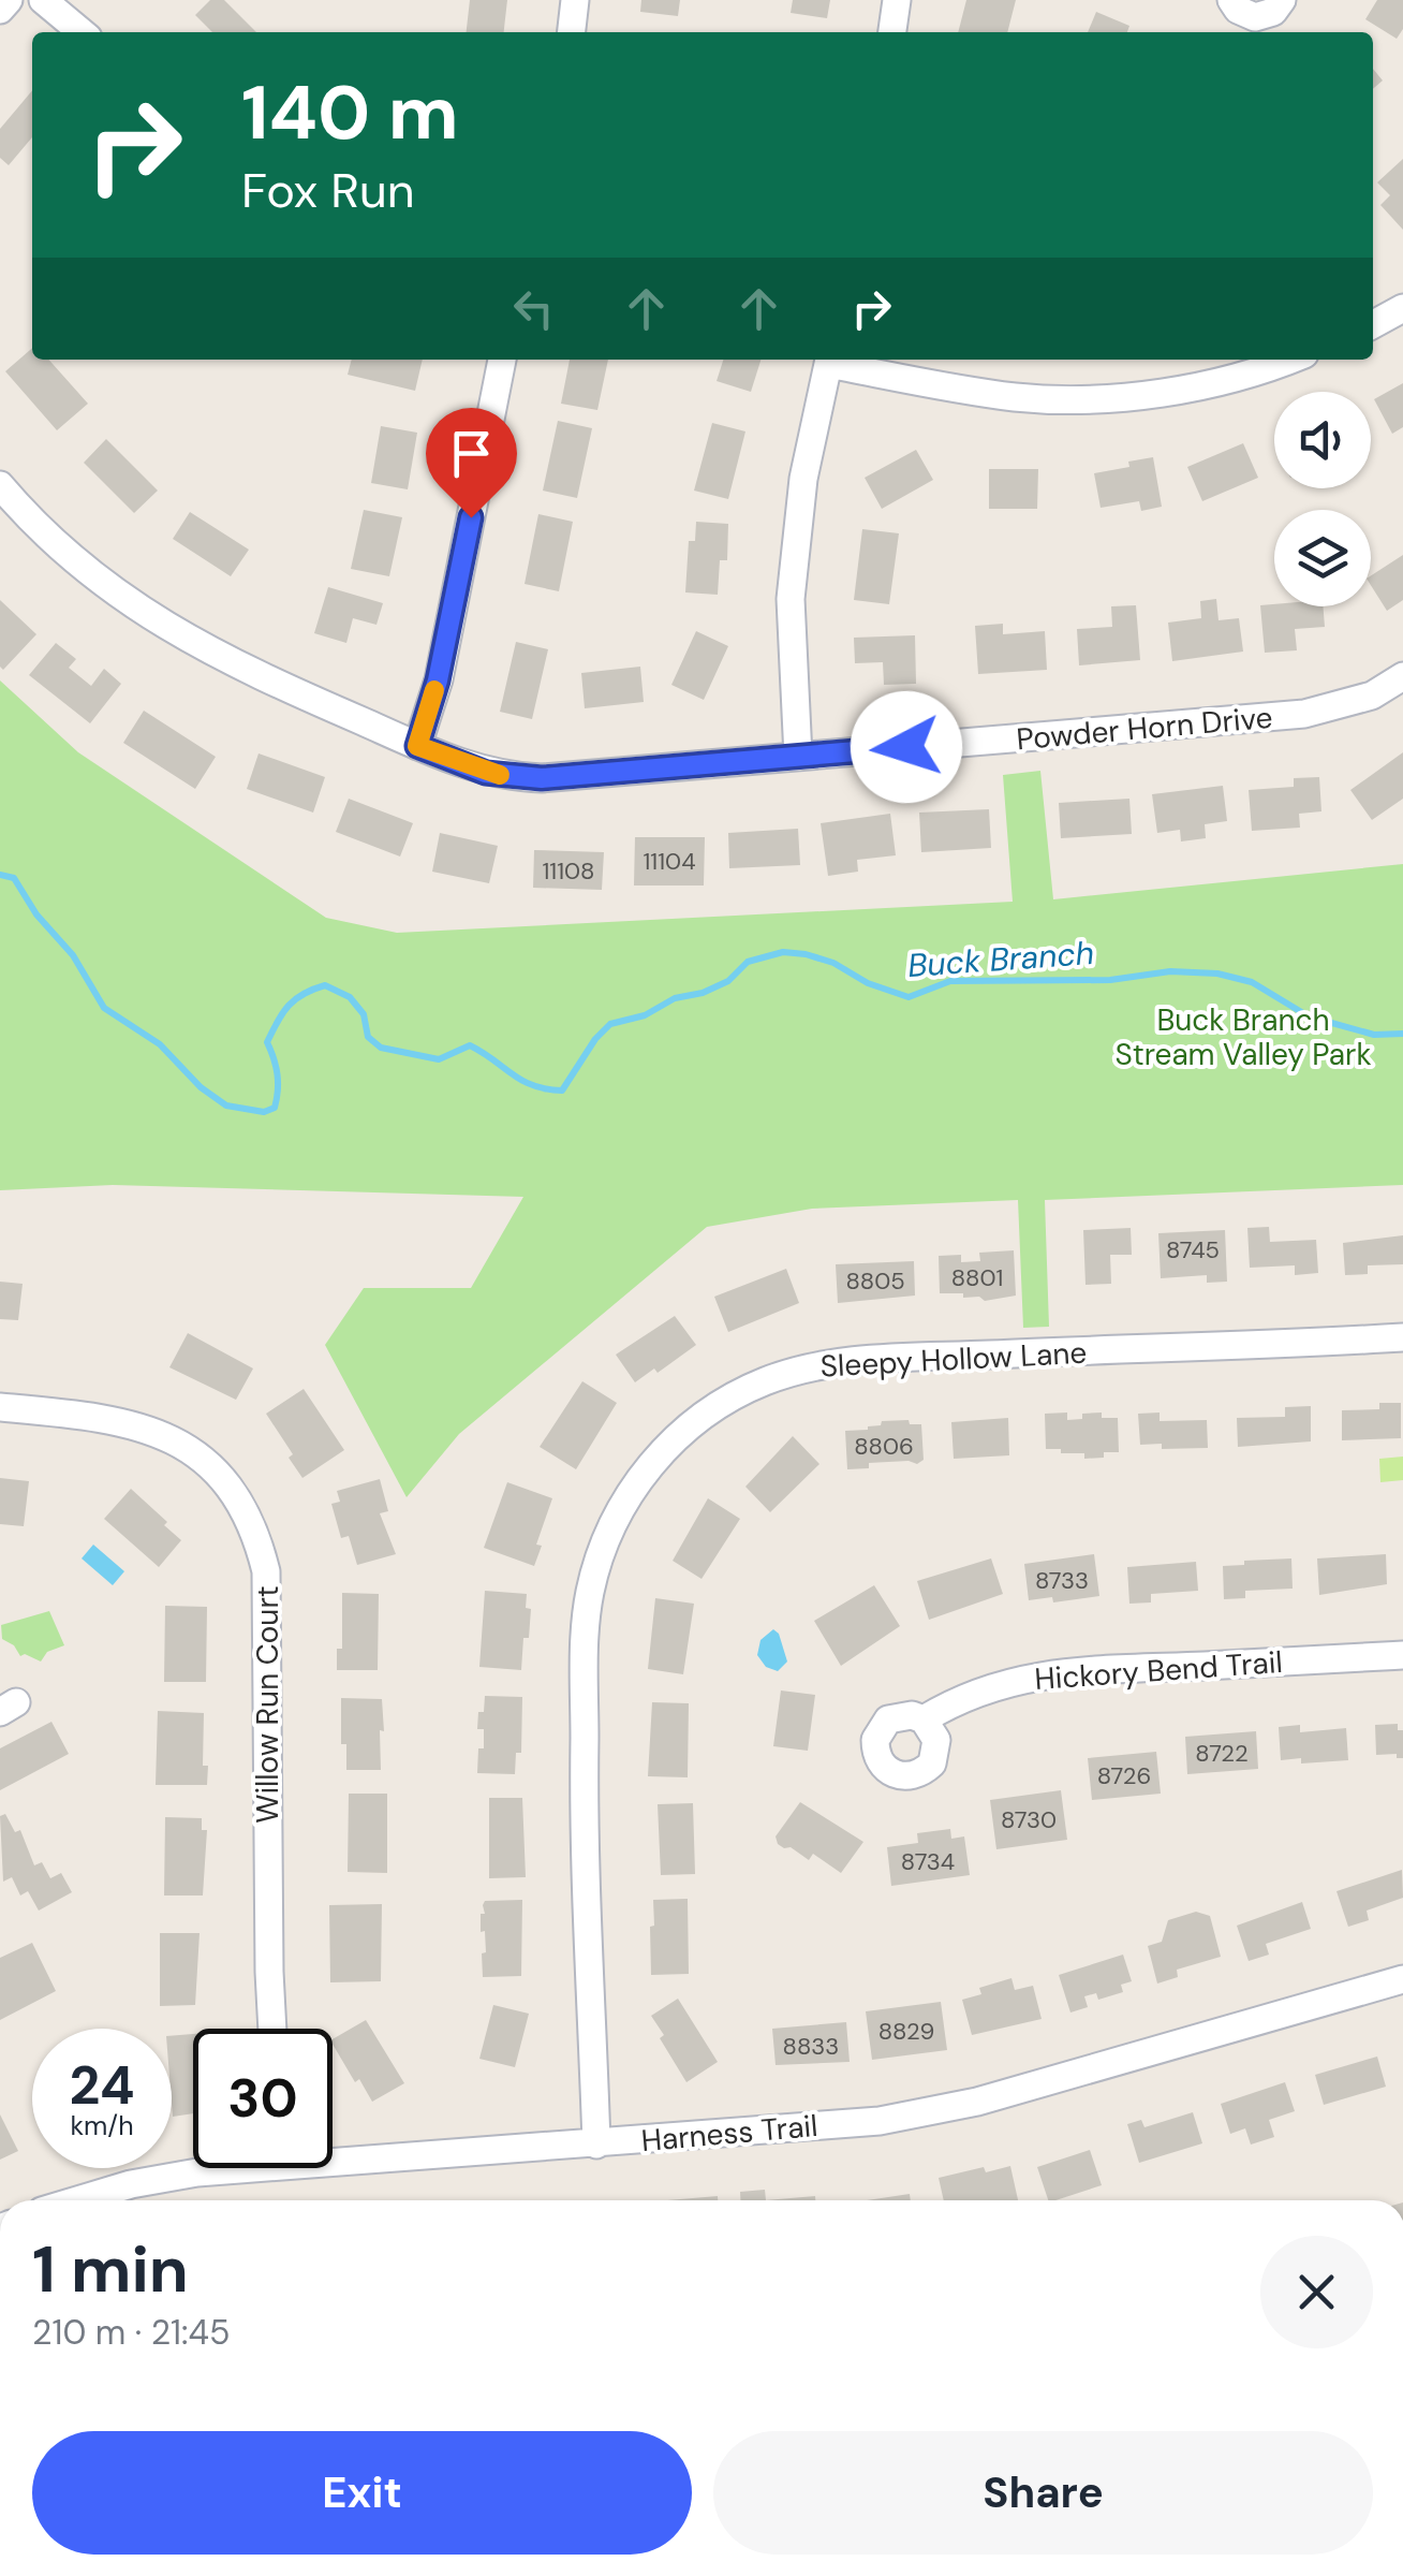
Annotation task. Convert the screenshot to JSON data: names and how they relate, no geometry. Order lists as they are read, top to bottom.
{
  "streets": {
    "street": [
      "Powder Horn Drive",
      "Sleepy Hollow Lane",
      "Hickory Bend Trail",
      "Willow Run Court",
      "Harness Trail"
    ]
  },
  "crossings": [
    ["Sleepy Hollow Lane", "Harness Trail"]
  ],
  "water": ["Buck Branch"],
  "parks": ["Buck Branch Stream Valley Park"],
  "house_numbers": [
    "11104",
    "11108",
    "8745",
    "8801",
    "8805",
    "8806",
    "8733",
    "8722",
    "8726",
    "8730",
    "8734",
    "8829",
    "8833"
  ],
  "page": {
    "turn": ["140 m", "Fox Run"],
    "speed": "24 km/h",
    "limit": "30",
    "heading": ["1 min", "210 m · 21:45"],
    "buttons": ["Exit", "Share"]
  }
}
